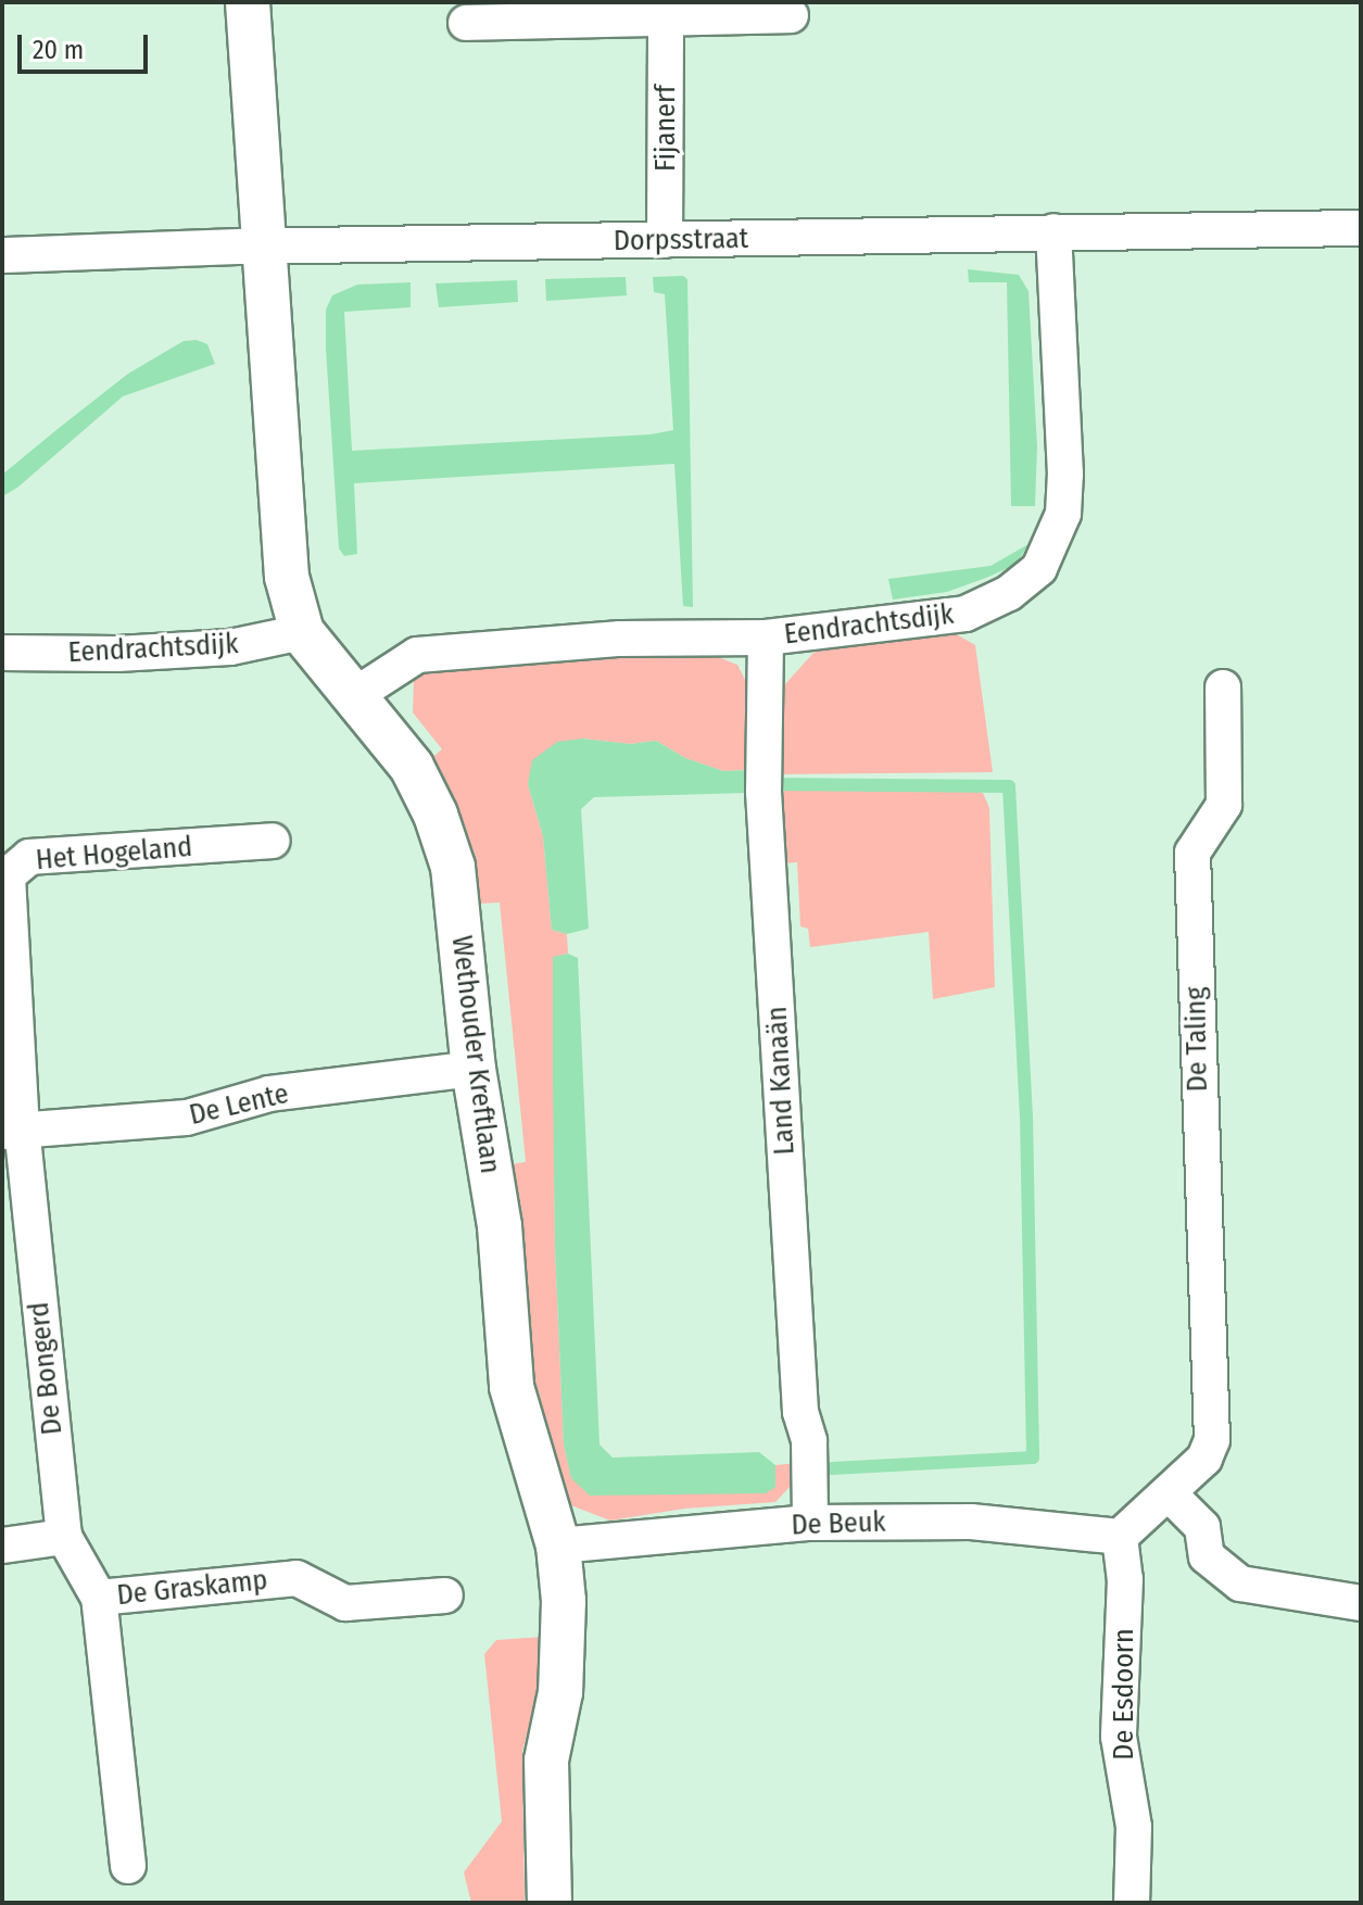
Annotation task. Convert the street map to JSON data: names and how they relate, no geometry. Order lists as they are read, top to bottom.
{
  "streets": {
    "street": [
      "Fijanerf",
      "Dorpsstraat",
      "Eendrachtsdijk",
      "Het Hogeland",
      "De Taling",
      "Wethouder Kreftlaan",
      "Land Kanaän",
      "De Lente",
      "De Bongerd",
      "De Beuk",
      "De Graskamp",
      "De Esdoorn"
    ]
  },
  "crossings": [
    ["Fijanerf", "Dorpsstraat"],
    ["Dorpsstraat", "Eendrachtsdijk"],
    ["Dorpsstraat", "Wethouder Kreftlaan"],
    ["Eendrachtsdijk", "Wethouder Kreftlaan"],
    ["Eendrachtsdijk", "Land Kanaän"],
    ["Het Hogeland", "De Lente"],
    ["Het Hogeland", "De Bongerd"],
    ["Wethouder Kreftlaan", "De Lente"],
    ["Wethouder Kreftlaan", "De Beuk"],
    ["Land Kanaän", "De Beuk"],
    ["De Lente", "De Bongerd"],
    ["De Bongerd", "De Graskamp"],
    ["De Beuk", "De Esdoorn"]
  ],
  "scale_bar": "20 m"
}
